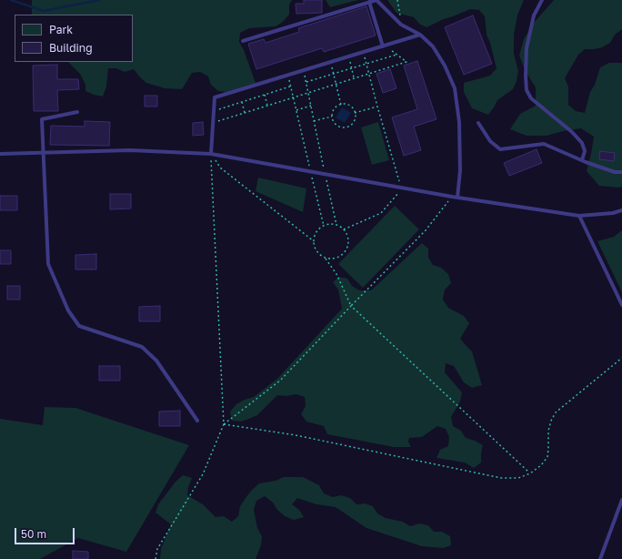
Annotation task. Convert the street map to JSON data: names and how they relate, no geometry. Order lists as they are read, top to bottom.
{
  "legend": ["Park", "Building"],
  "scale_bar": "50 m"
}
